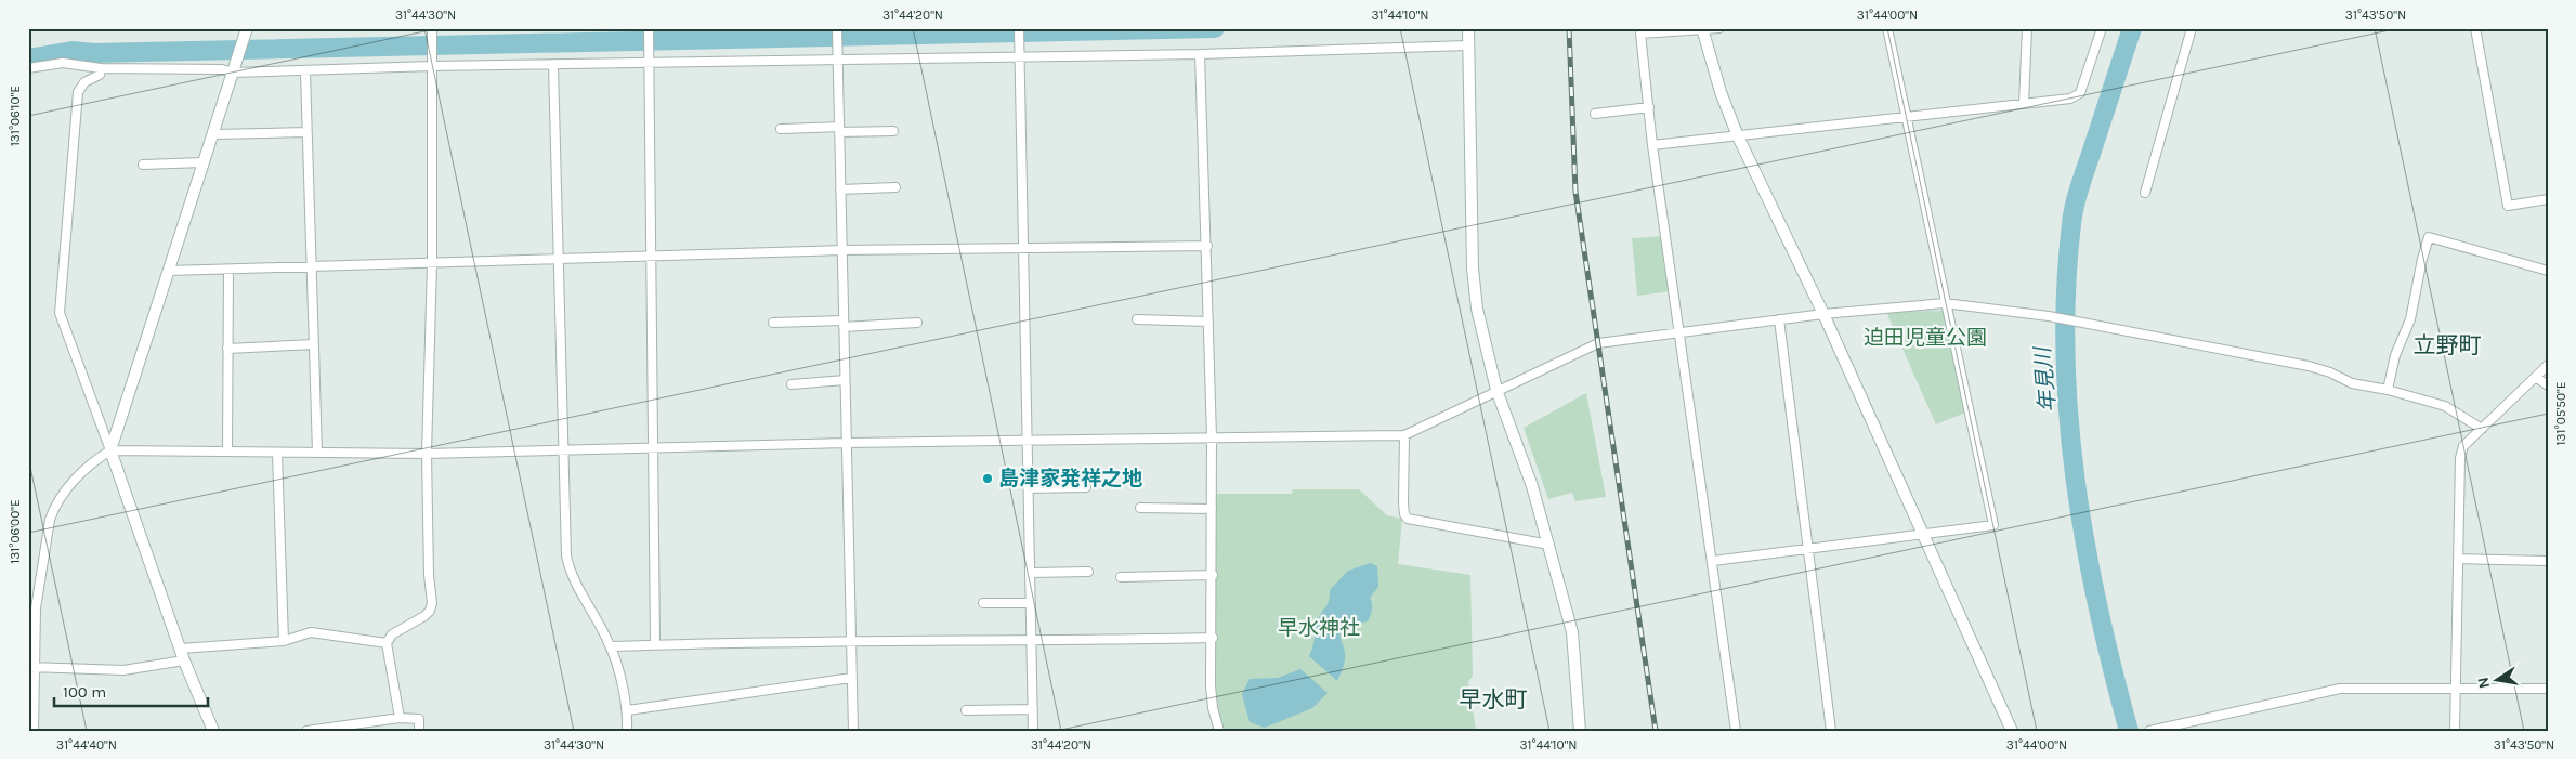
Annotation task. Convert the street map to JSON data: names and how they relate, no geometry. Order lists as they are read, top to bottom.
{
  "districts": ["立野町", "早水町"],
  "water": ["年見川"],
  "parks": ["迫田児童公園", "早水神社"],
  "places": ["島津家発祥之地"],
  "scale_bar": "100 m",
  "north": "left",
  "coordinates": [
    "31°44'30\"N",
    "31°44'20\"N",
    "31°44'10\"N",
    "31°44'00\"N",
    "31°43'50\"N",
    "131°06'10\"E",
    "131°05'50\"E",
    "131°06'00\"E",
    "31°44'40\"N"
  ]
}
